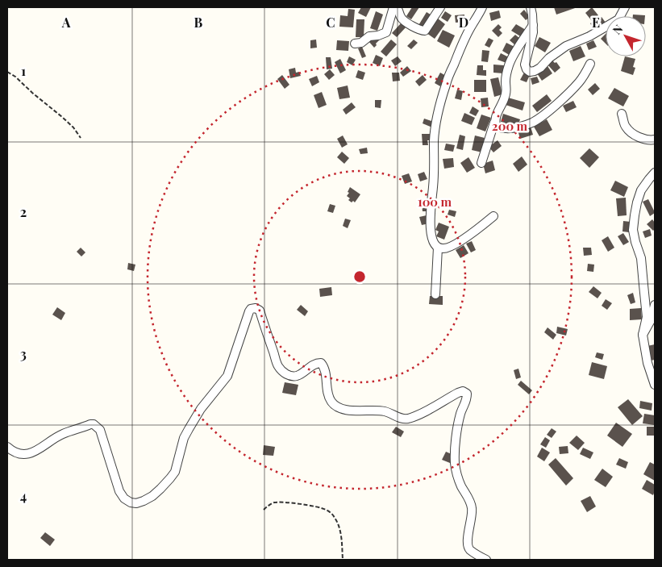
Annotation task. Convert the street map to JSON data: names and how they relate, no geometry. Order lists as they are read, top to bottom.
{
  "north": "top left",
  "grid": {
    "columns": [
      "A",
      "B",
      "C",
      "D",
      "E"
    ],
    "rows": [
      "1",
      "2",
      "3",
      "4"
    ]
  },
  "rings": ["200 m", "100 m"]
}
